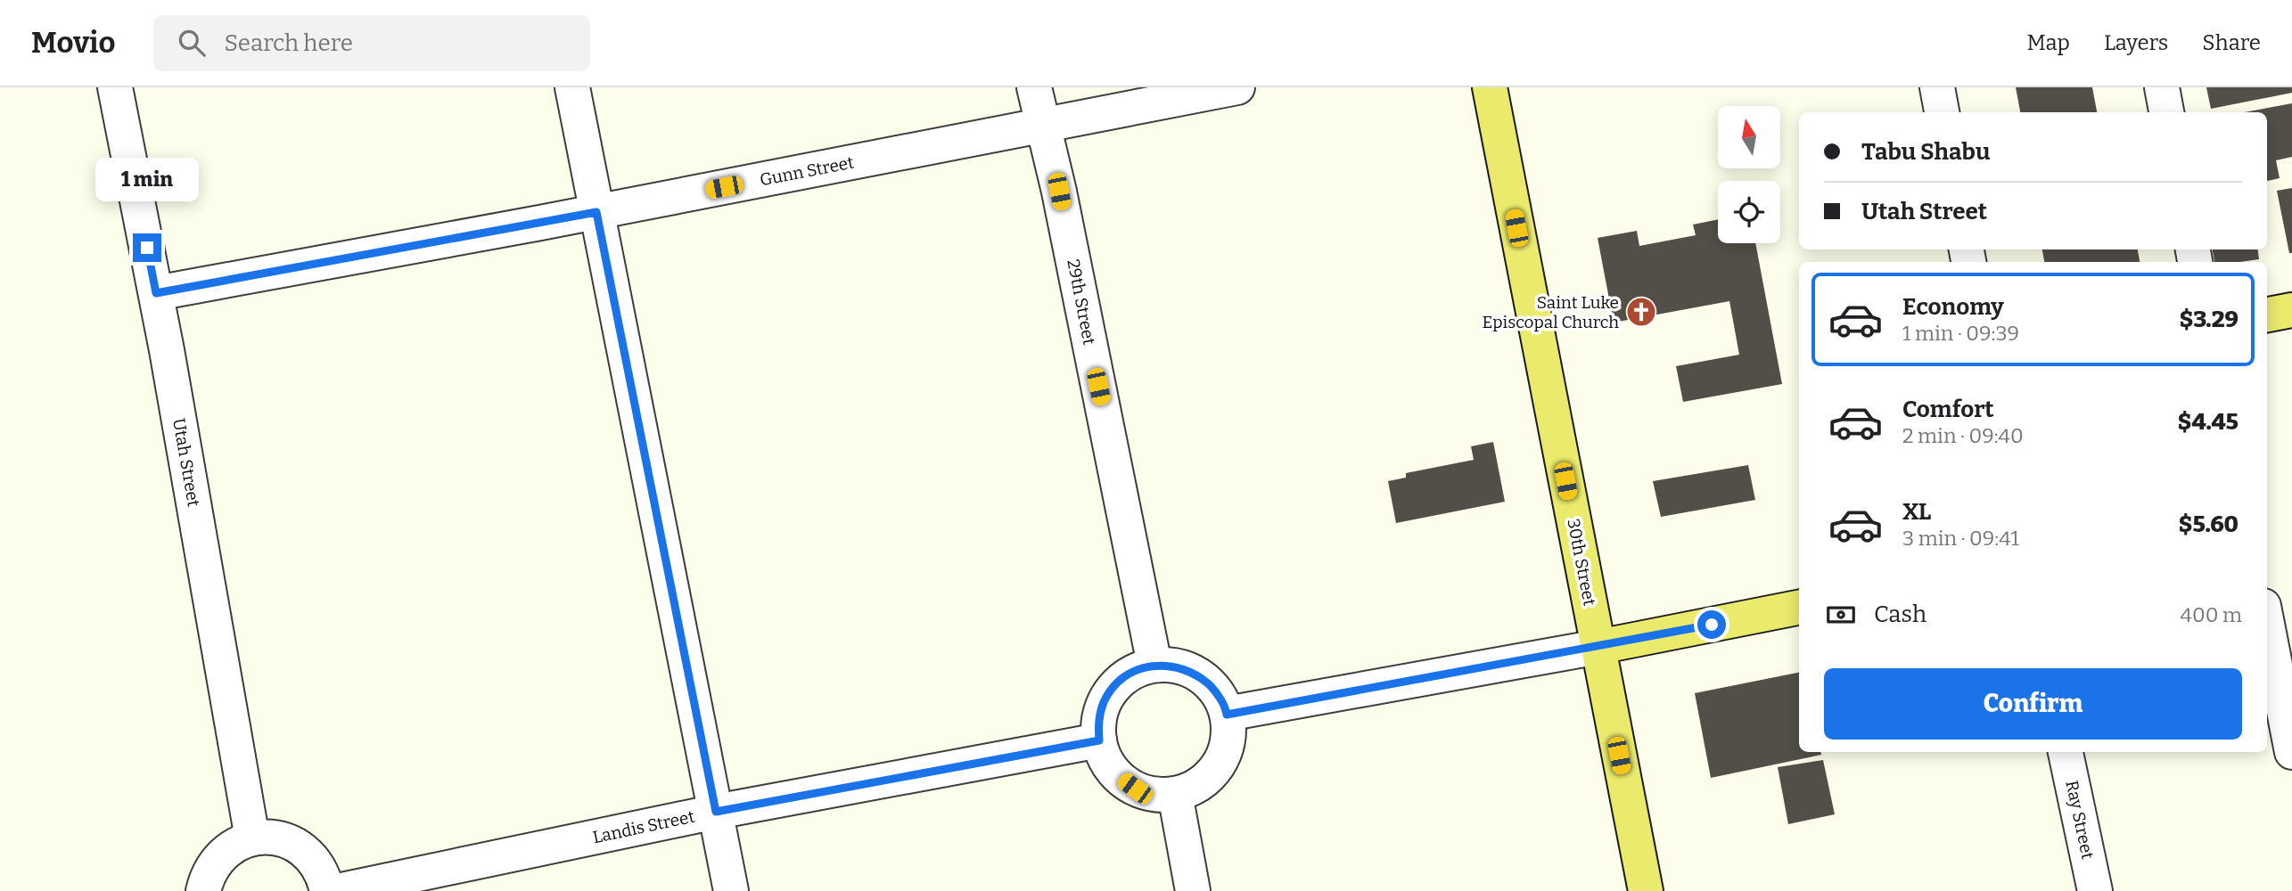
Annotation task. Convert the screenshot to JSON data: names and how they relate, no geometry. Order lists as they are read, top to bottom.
{
  "streets": {
    "main road": ["30th Street"],
    "street": [
      "Gunn Street",
      "29th Street",
      "Utah Street",
      "Ray Street",
      "Landis Street"
    ]
  },
  "crossings": [
    ["Gunn Street", "29th Street"],
    ["Gunn Street", "Utah Street"],
    ["29th Street", "Landis Street"]
  ],
  "places": {
    "church": ["Saint Luke Episcopal Church"]
  },
  "north": "top",
  "page": {
    "header": "Movio",
    "search": "Search here",
    "nav": ["Map", "Layers", "Share"],
    "banner": ["Tabu Shabu", "Utah Street"],
    "bubble": "1 min",
    "list": [
      {
        "name": "Economy",
        "note": "1 min · 09:39",
        "value": "$3.29"
      },
      {
        "name": "Comfort",
        "note": "2 min · 09:40",
        "value": "$4.45"
      },
      {
        "name": "XL",
        "note": "3 min · 09:41",
        "value": "$5.60"
      }
    ],
    "pay": ["Cash", "400 m"],
    "buttons": "Confirm"
  }
}
